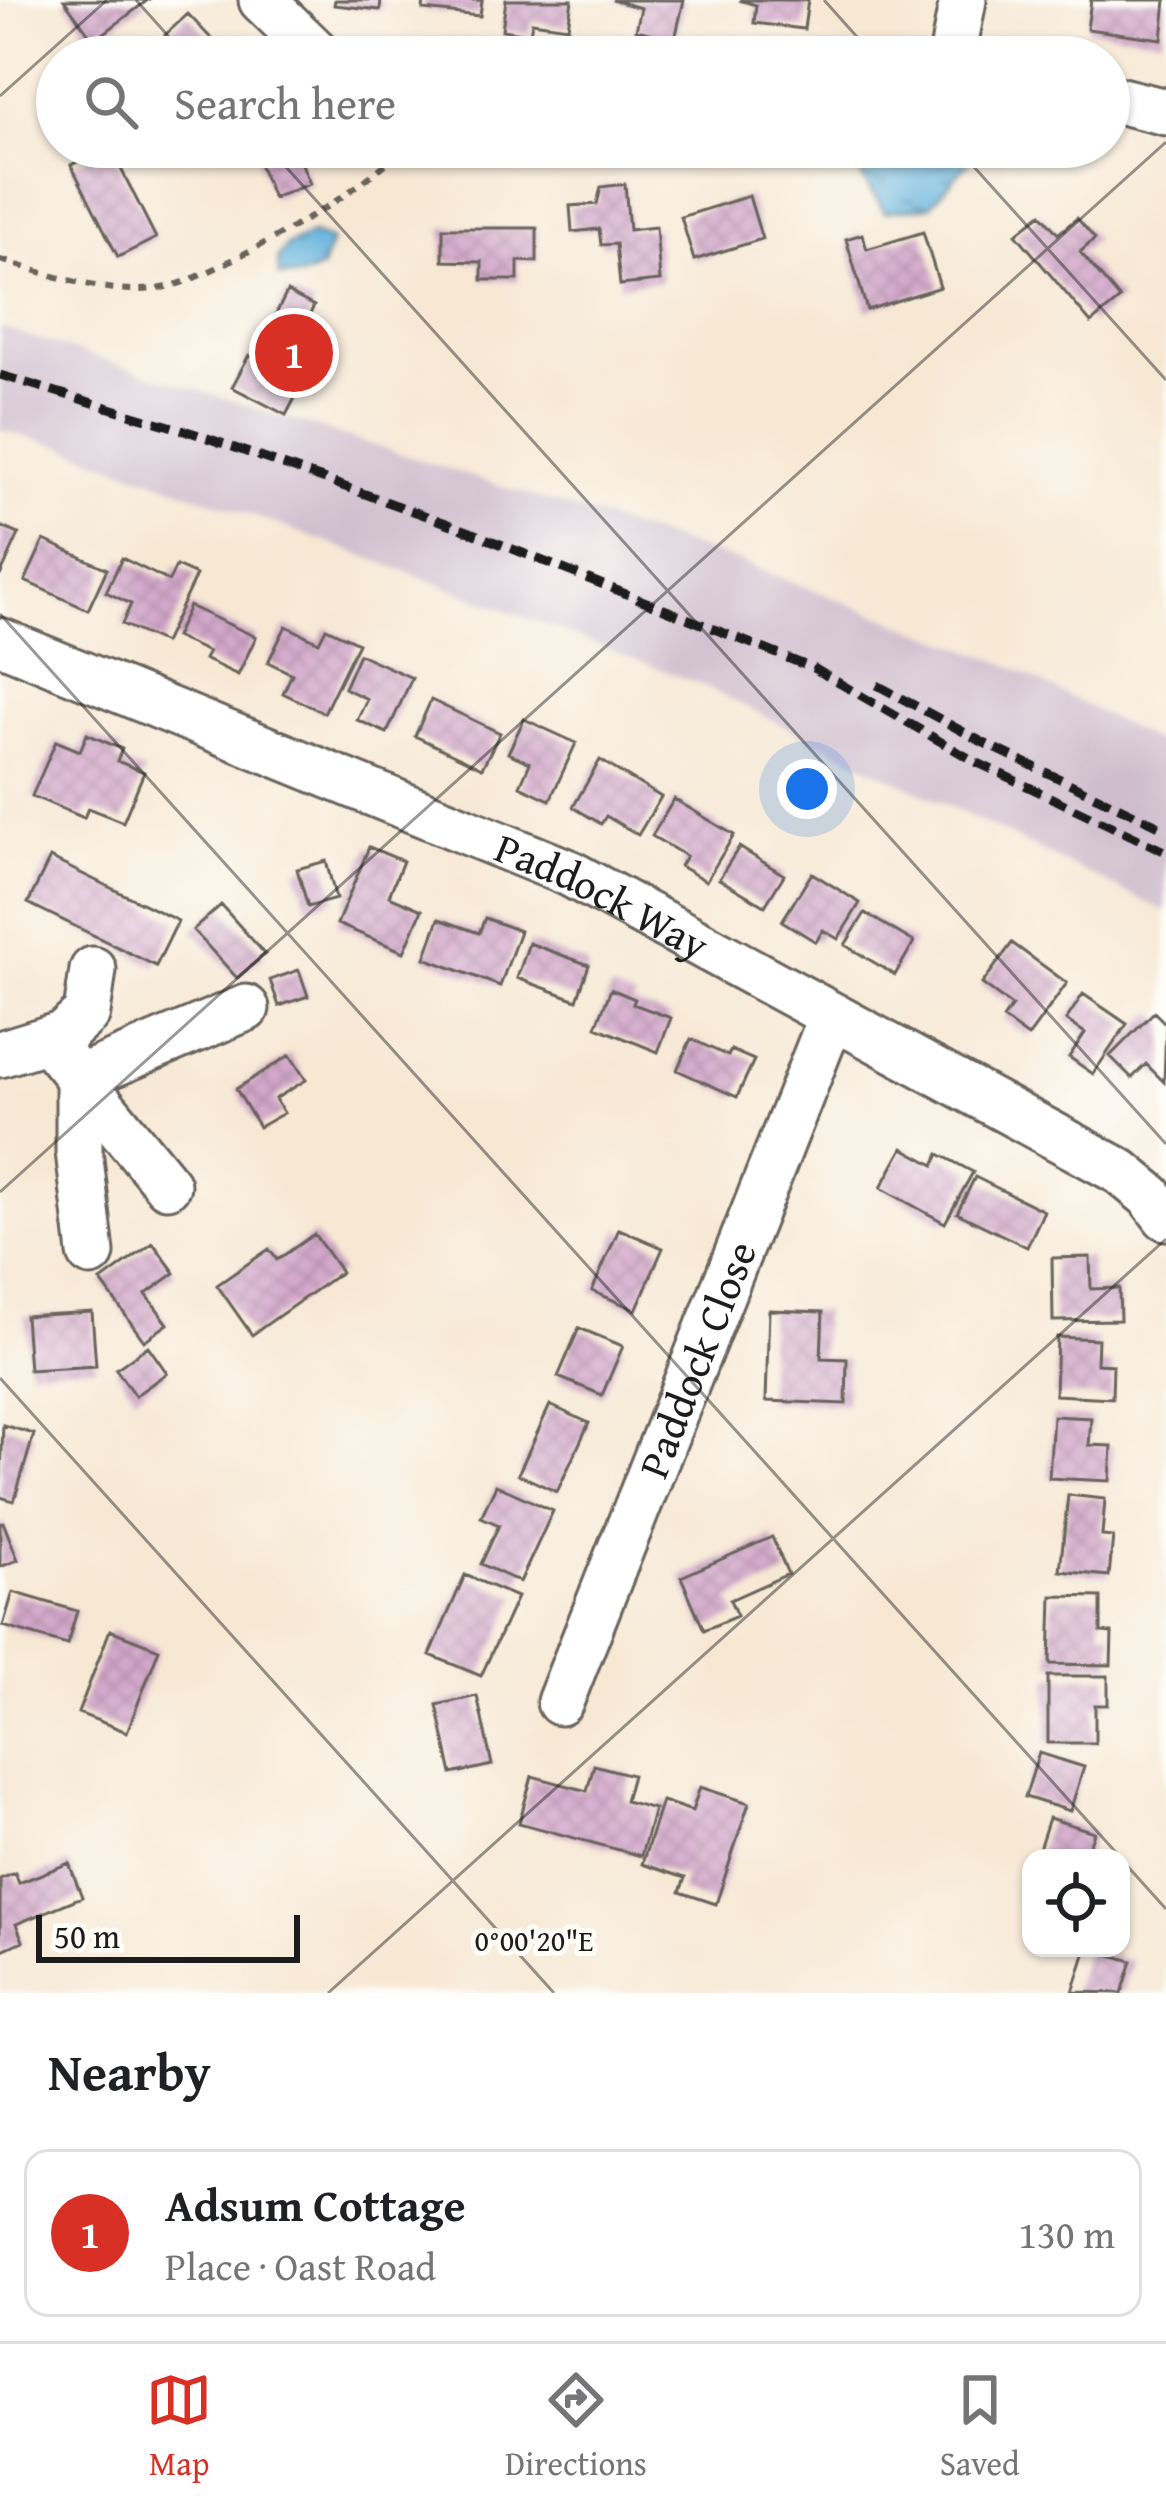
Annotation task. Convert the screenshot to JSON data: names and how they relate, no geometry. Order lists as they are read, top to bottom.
{
  "streets": {
    "street": ["Paddock Way", "Paddock Close"]
  },
  "crossings": [
    ["Paddock Way", "Paddock Close"]
  ],
  "scale_bar": "50 m",
  "page": {
    "search": "Search here",
    "pins": "1",
    "scale": "50 m",
    "heading": "Nearby",
    "list": [
      {
        "mark": "1",
        "name": "Adsum Cottage",
        "note": "Place · Oast Road",
        "value": "130 m"
      }
    ],
    "nav": ["Map", "Directions", "Saved"]
  },
  "coordinates": ["0°00'20\"E"]
}
